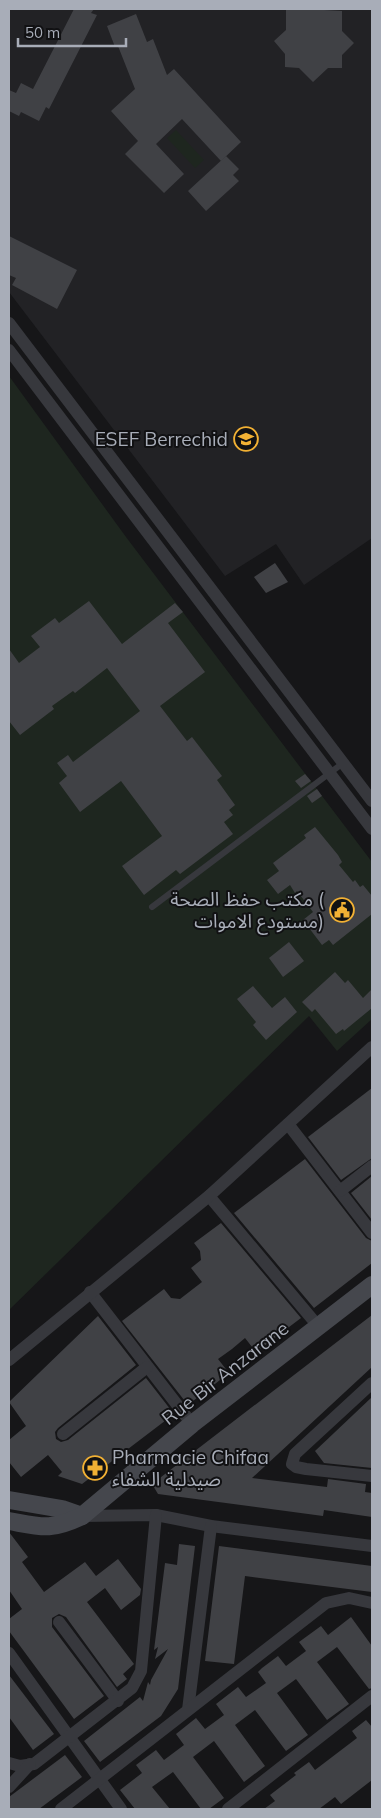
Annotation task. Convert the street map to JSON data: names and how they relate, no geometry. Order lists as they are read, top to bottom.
{
  "streets": {
    "street": ["Rue Bir Anzarane"]
  },
  "places": {
    "school or university": ["ESEF Berrechid"],
    "public building": ["مكتب حفظ الصحة ( مستودع الاموات)"],
    "pharmacy": ["Pharmacie Chifaa صيدلية الشفاء"]
  },
  "scale_bar": "50 m"
}
